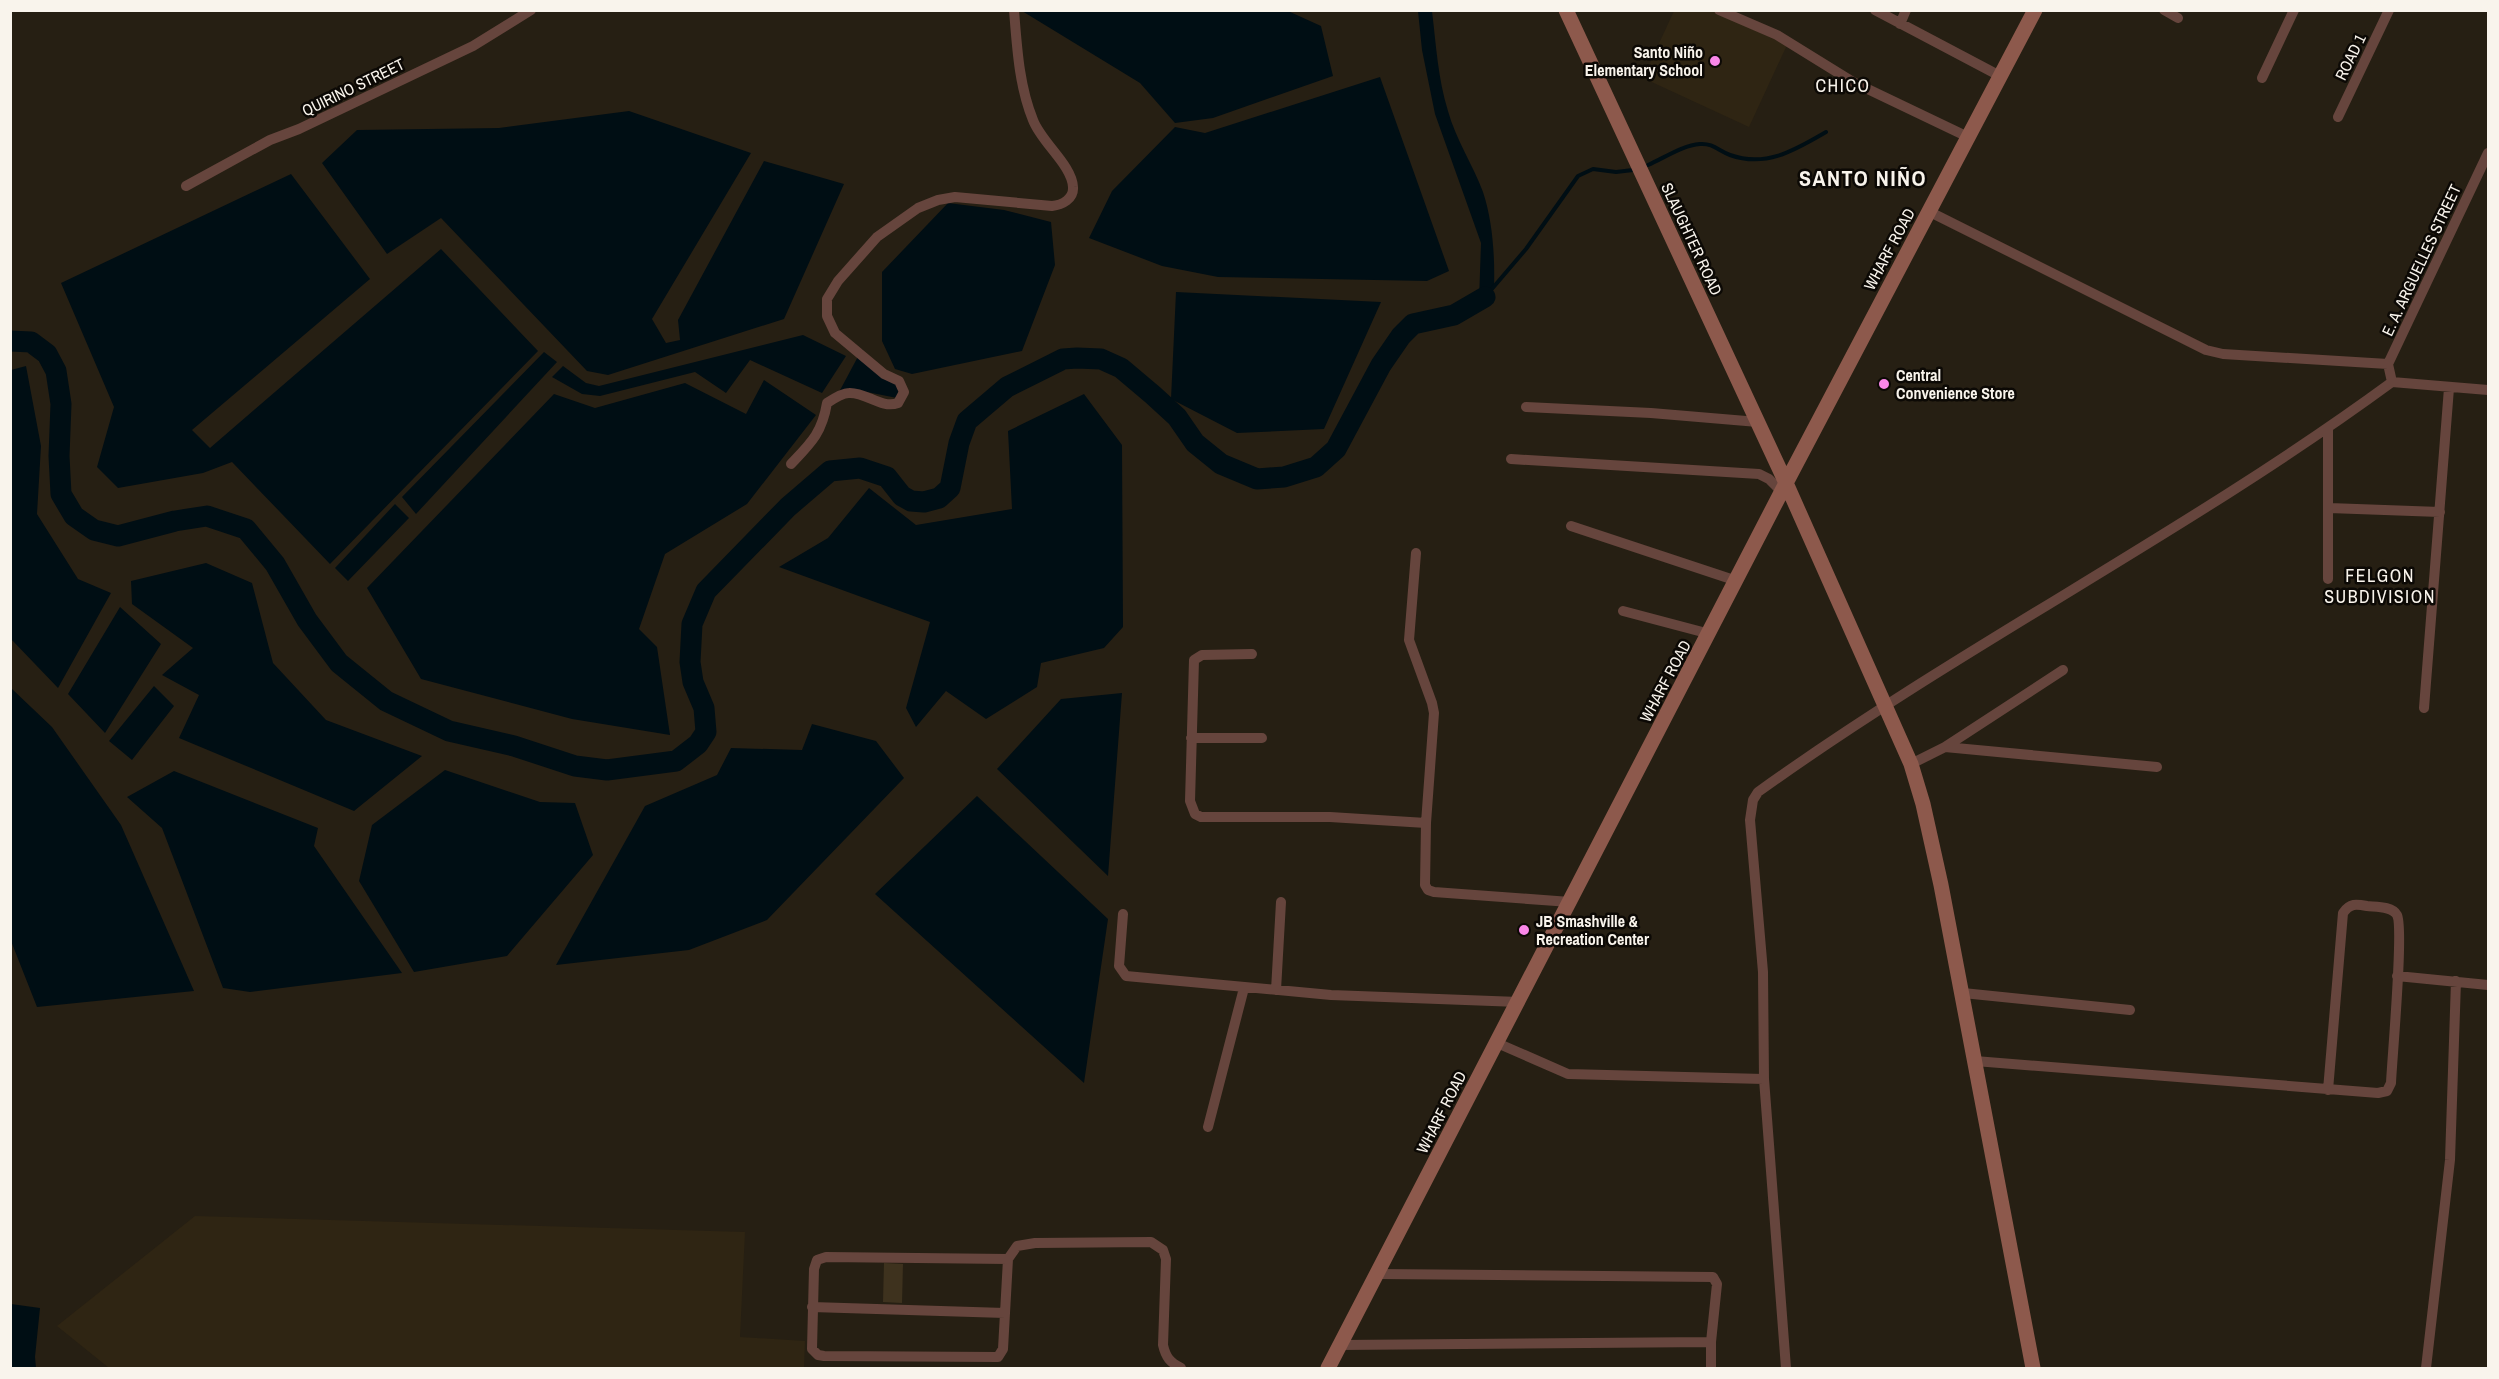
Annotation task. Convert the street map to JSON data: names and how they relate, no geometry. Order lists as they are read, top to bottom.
{
  "streets": {
    "main road": ["SLAUGHTER ROAD", "WHARF ROAD"],
    "street": ["ROAD 1", "QUIRINO STREET", "E. A. ARGUELLES STREET"]
  },
  "crossings": [
    ["SLAUGHTER ROAD", "WHARF ROAD"]
  ],
  "districts": ["CHICO", "SANTO NIÑO", "FELGON SUBDIVISION"],
  "places": ["Santo Niño Elementary School", "Central Convenience Store", "JB Smashville & Recreation Center"]
}
